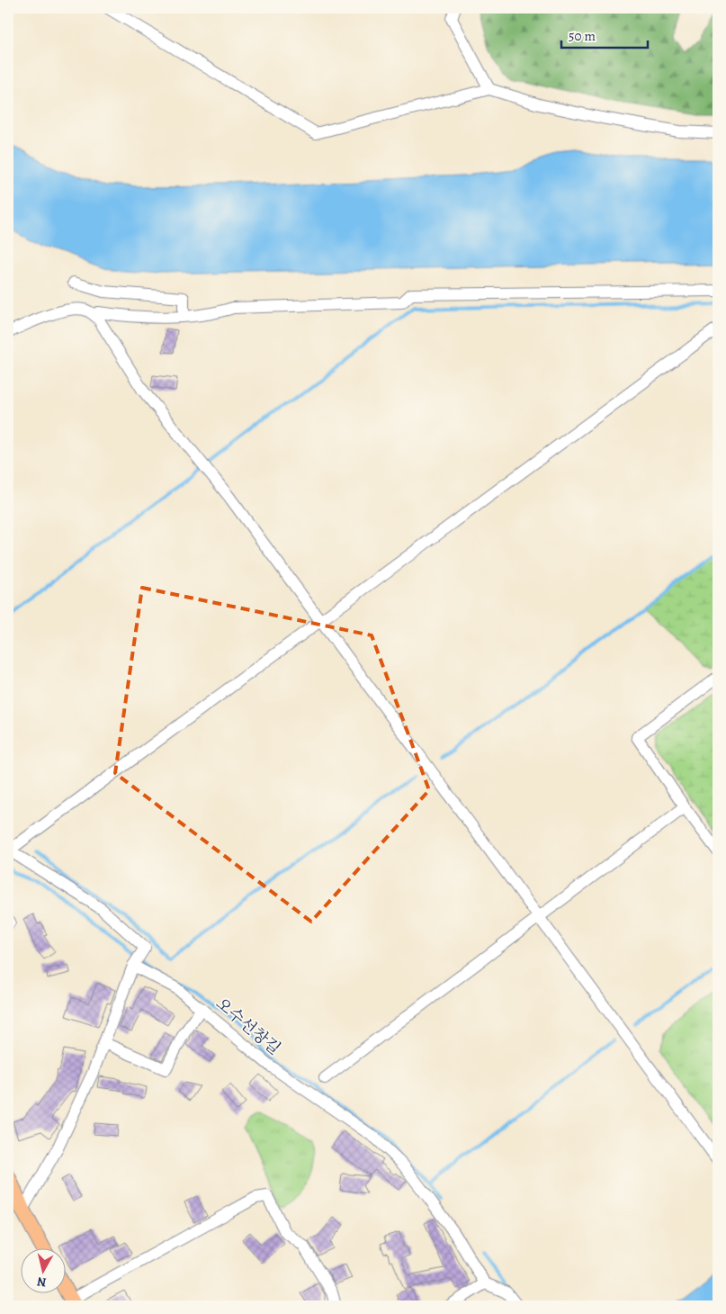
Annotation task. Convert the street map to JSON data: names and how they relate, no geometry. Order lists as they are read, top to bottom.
{
  "streets": {
    "street": ["오수선창길"]
  },
  "scale_bar": "50 m",
  "north": "bottom"
}
